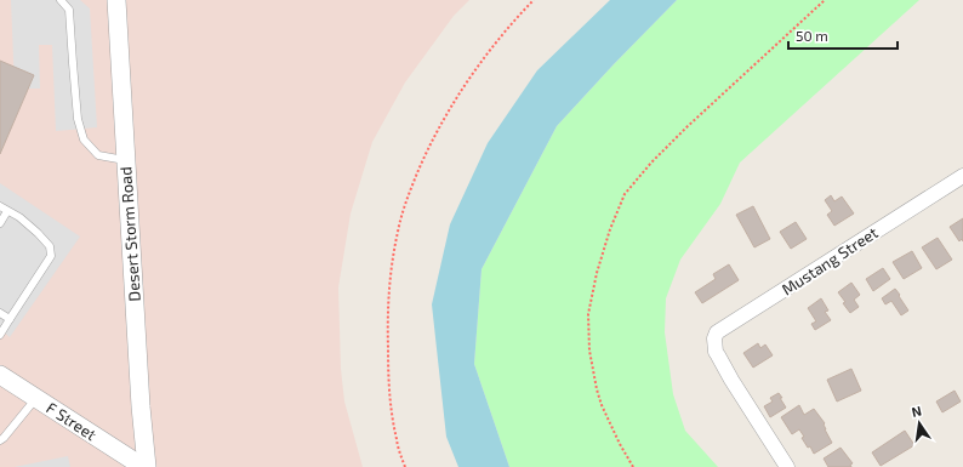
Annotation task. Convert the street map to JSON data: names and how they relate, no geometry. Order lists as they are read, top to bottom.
{
  "streets": {
    "street": ["Desert Storm Road", "Mustang Street", "F Street"]
  },
  "crossings": [
    ["Desert Storm Road", "F Street"]
  ],
  "scale_bar": "50 m",
  "north": "top"
}
